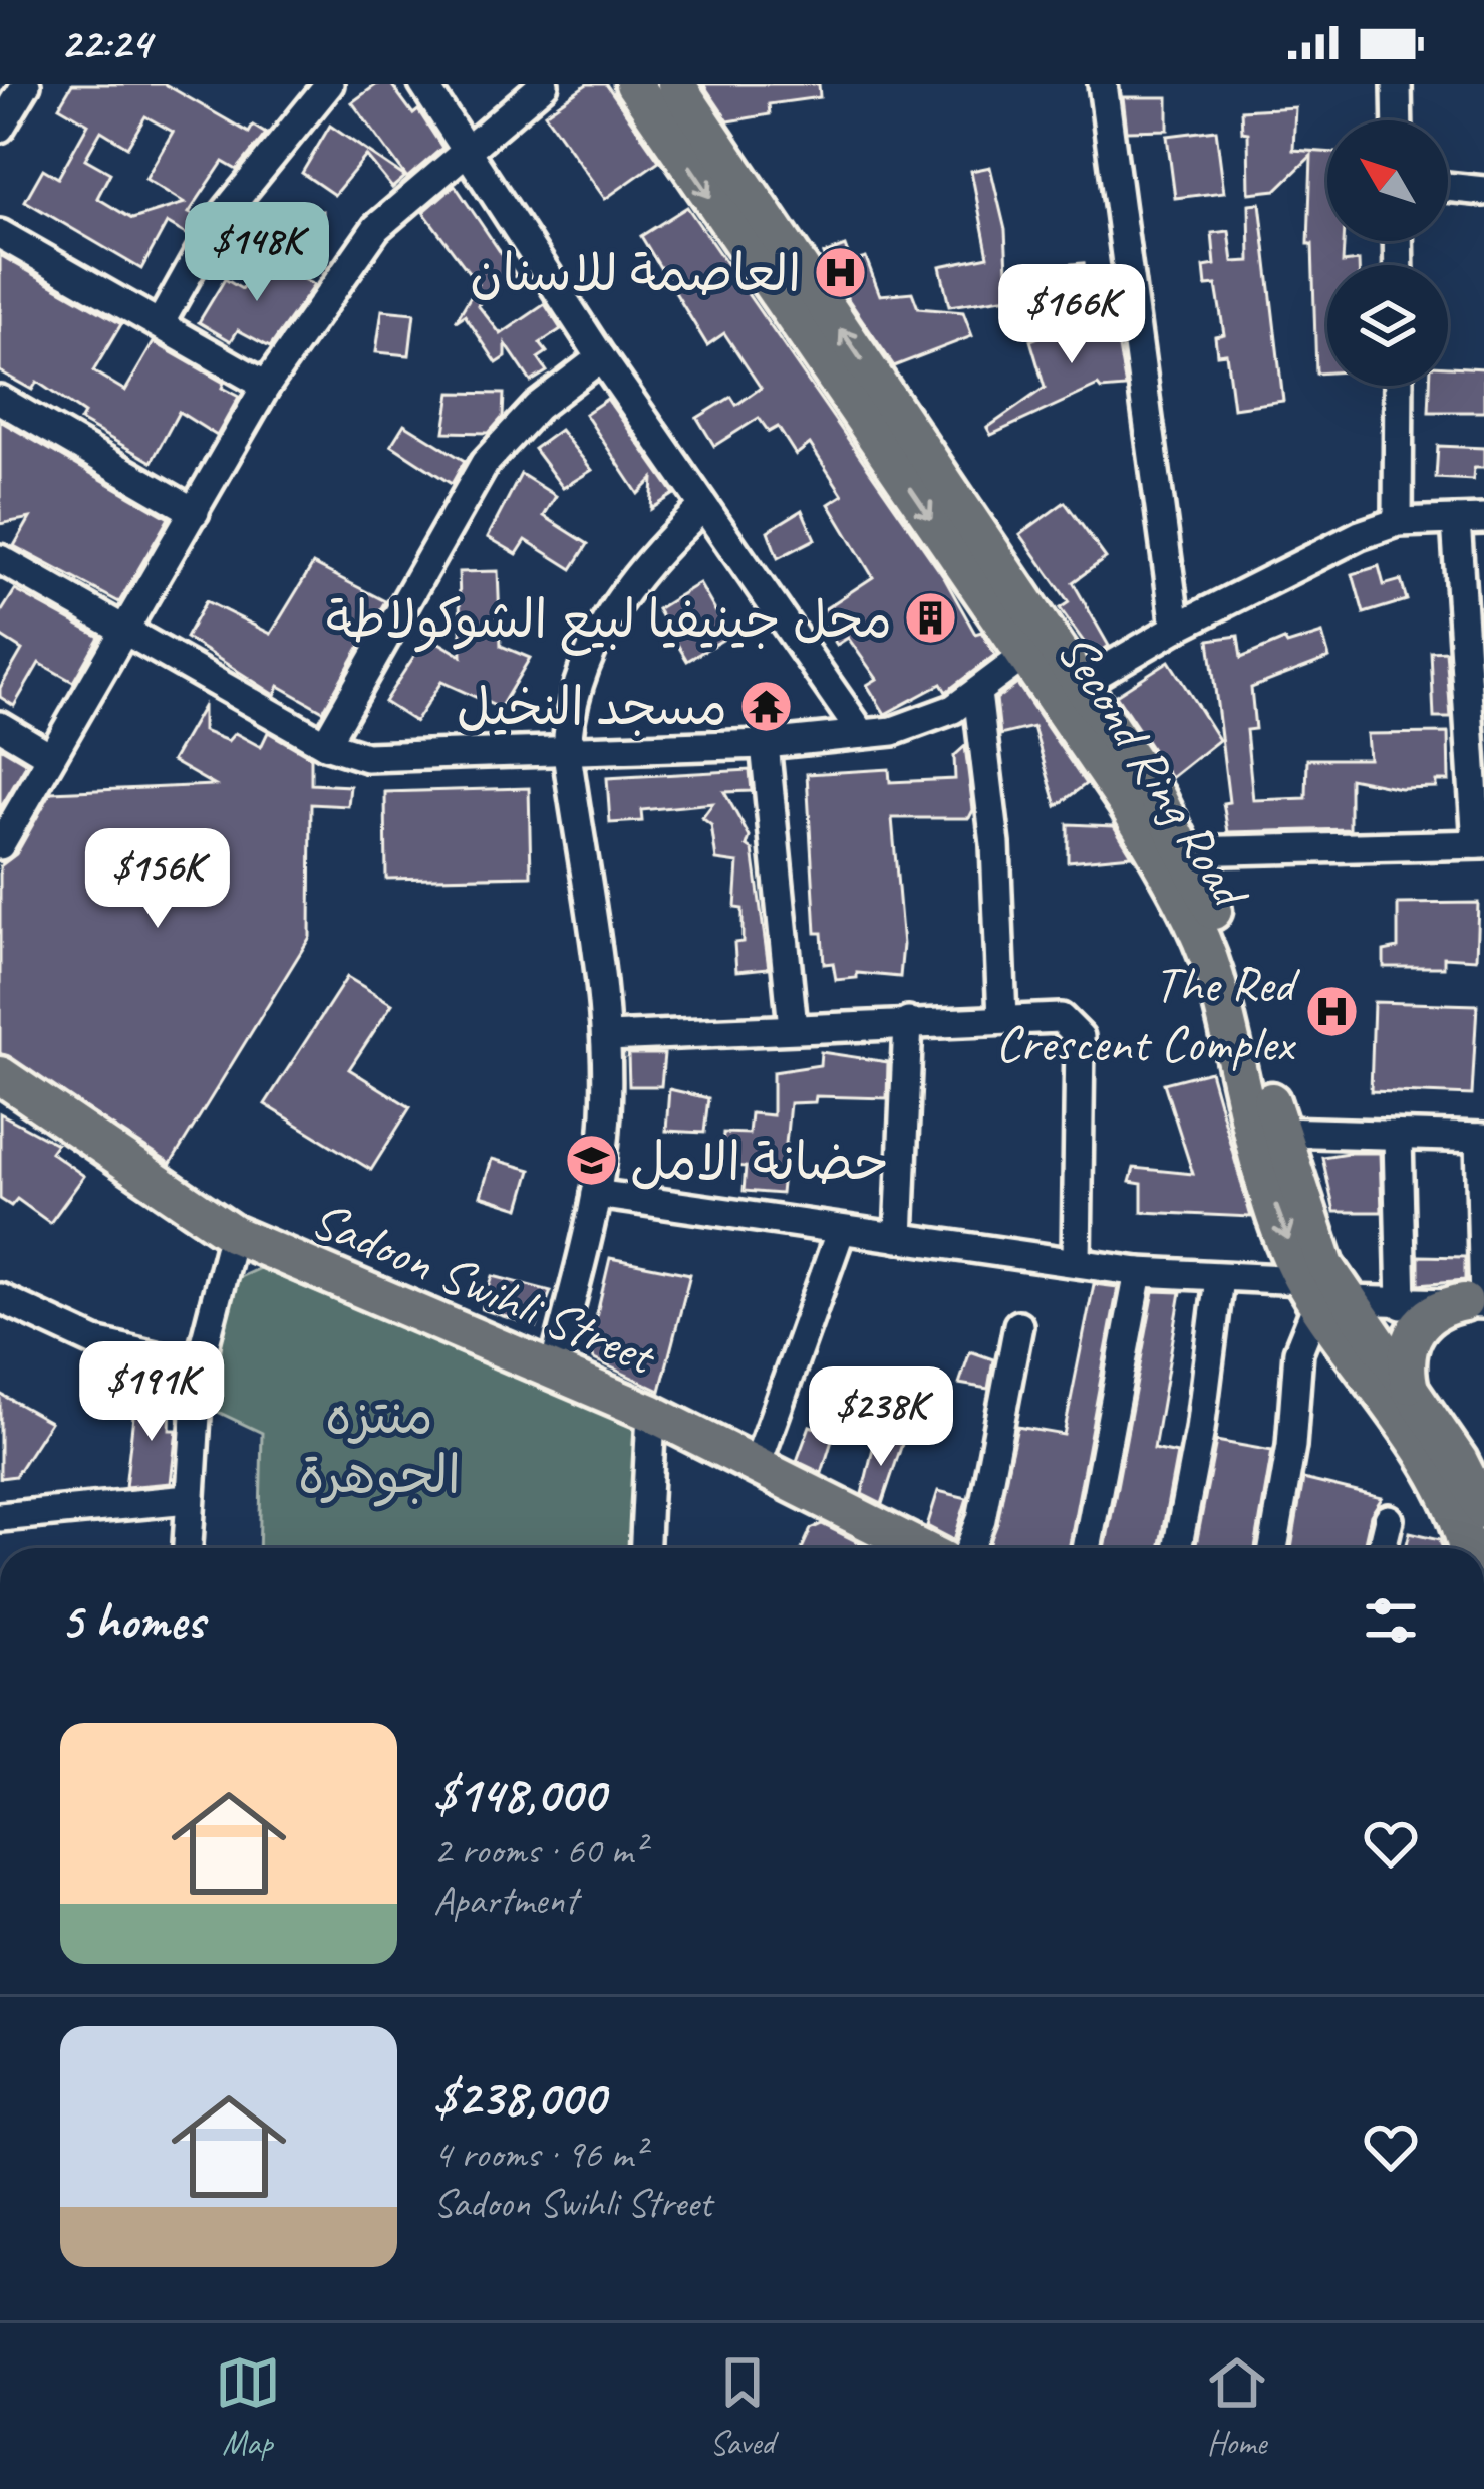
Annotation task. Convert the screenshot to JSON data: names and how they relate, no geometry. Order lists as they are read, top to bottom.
{
  "streets": {
    "main road": ["Second Ring Road", "Sadoon Swihli Street"]
  },
  "parks": ["منتزه الجوهرة"],
  "places": {
    "hospital": ["العاصمة للاسنان", "The Red Crescent Complex"],
    "building": ["محل جينيفيا لبيع الشوكولاطة"],
    "temple": ["مسجد النخيل"],
    "school or university": ["حضانة الامل"]
  },
  "north": "top left",
  "page": {
    "status": "22:24",
    "price": [
      "$148K",
      "$166K",
      "$156K",
      "$191K",
      "$238K"
    ],
    "heading": "5 homes",
    "list": [
      {
        "name": "$148,000",
        "note": "2 rooms · 60 m² · Apartment"
      },
      {
        "name": "$238,000",
        "note": "4 rooms · 96 m² · Sadoon Swihli Street"
      }
    ],
    "tabs": ["Map", "Saved", "Home"]
  }
}
